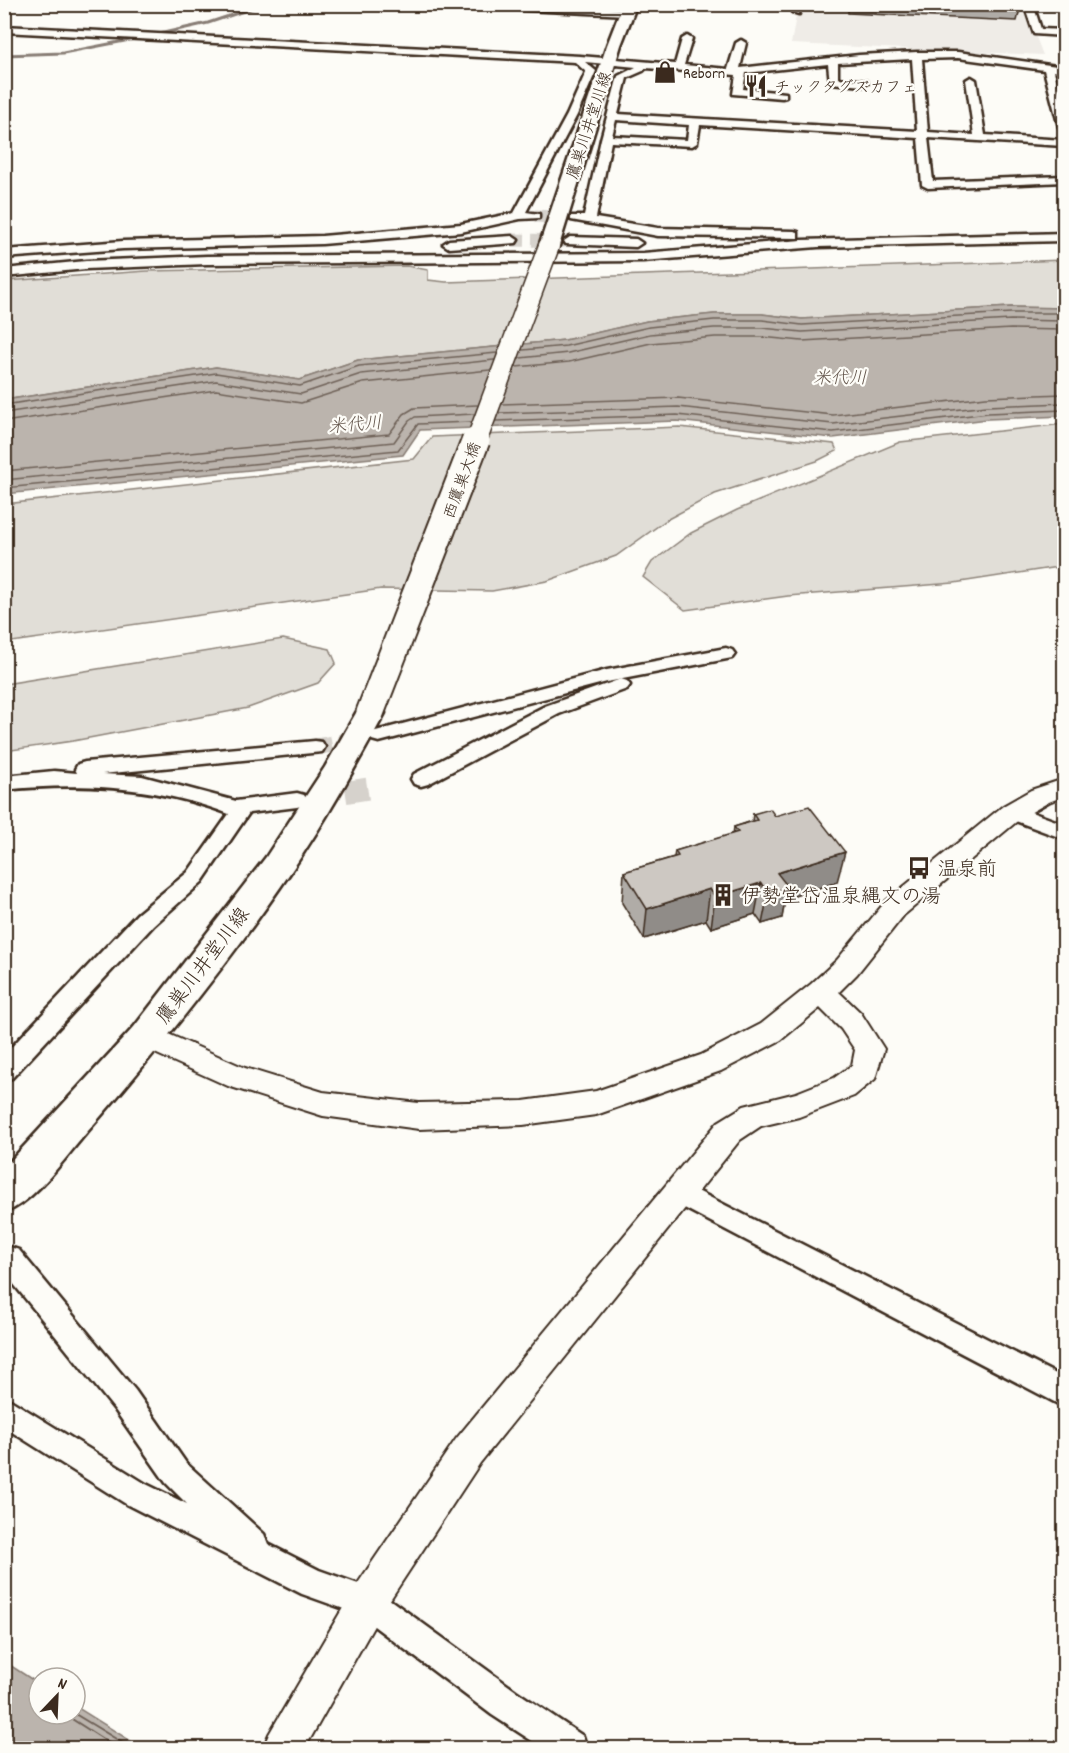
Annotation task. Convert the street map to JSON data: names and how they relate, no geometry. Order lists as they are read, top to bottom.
{
  "streets": {
    "main road": ["鷹巣川井堂川線", "西鷹巣大橋"]
  },
  "crossings": [
    ["鷹巣川井堂川線", "西鷹巣大橋"]
  ],
  "water": ["米代川"],
  "places": {
    "shop": ["Reborn"],
    "restaurant": ["チックタグズカフェ"],
    "bus stop": ["温泉前"],
    "building": ["伊勢堂岱温泉縄文の湯"]
  },
  "north": "top right"
}
